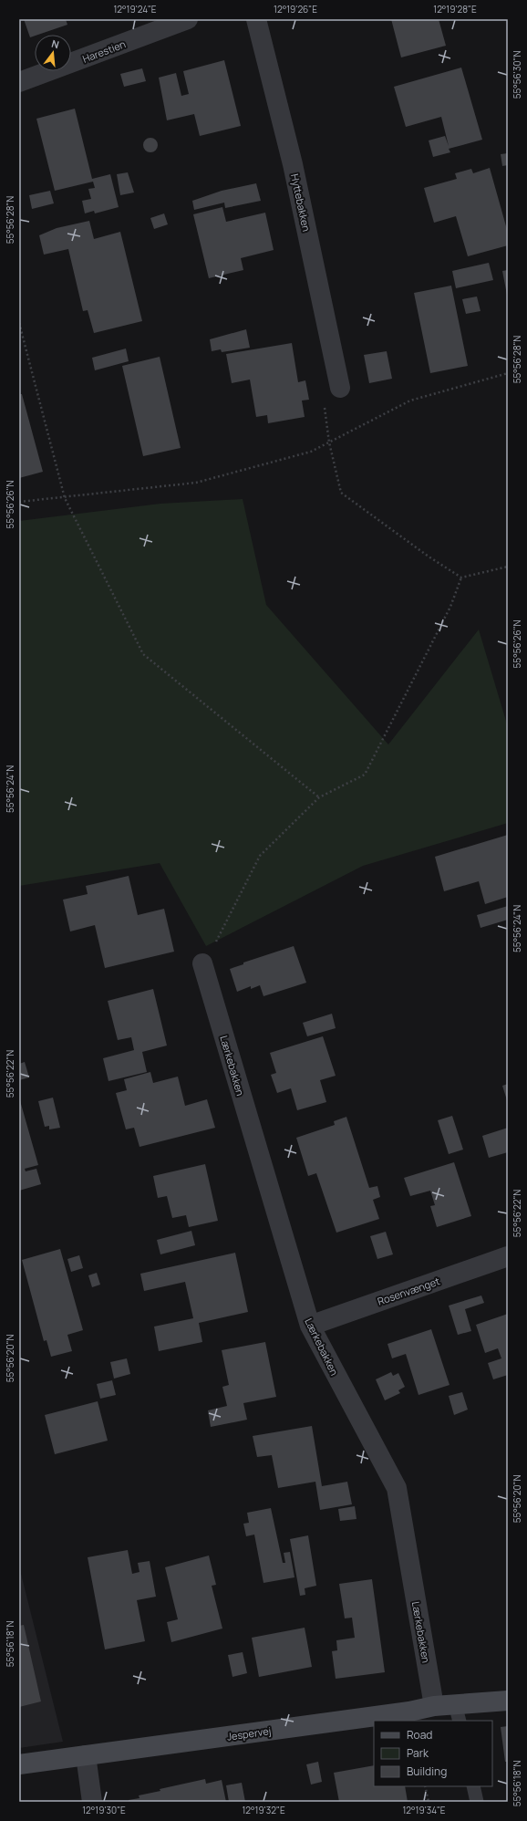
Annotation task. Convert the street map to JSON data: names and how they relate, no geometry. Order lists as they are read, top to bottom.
{
  "streets": {
    "street": [
      "Harestien",
      "Hyttebakken",
      "Lærkebakken",
      "Rosenvænget",
      "Jespervej"
    ]
  },
  "crossings": [
    ["Lærkebakken", "Rosenvænget"],
    ["Lærkebakken", "Jespervej"]
  ],
  "legend": ["Road", "Park", "Building"],
  "north": "top",
  "coordinates": [
    "12°19'24\"E",
    "12°19'26\"E",
    "12°19'28\"E",
    "55°56'30\"N",
    "55°56'28\"N",
    "55°56'26\"N",
    "55°56'24\"N",
    "55°56'22\"N",
    "55°56'20\"N",
    "55°56'18\"N",
    "12°19'30\"E",
    "12°19'32\"E",
    "12°19'34\"E"
  ]
}
